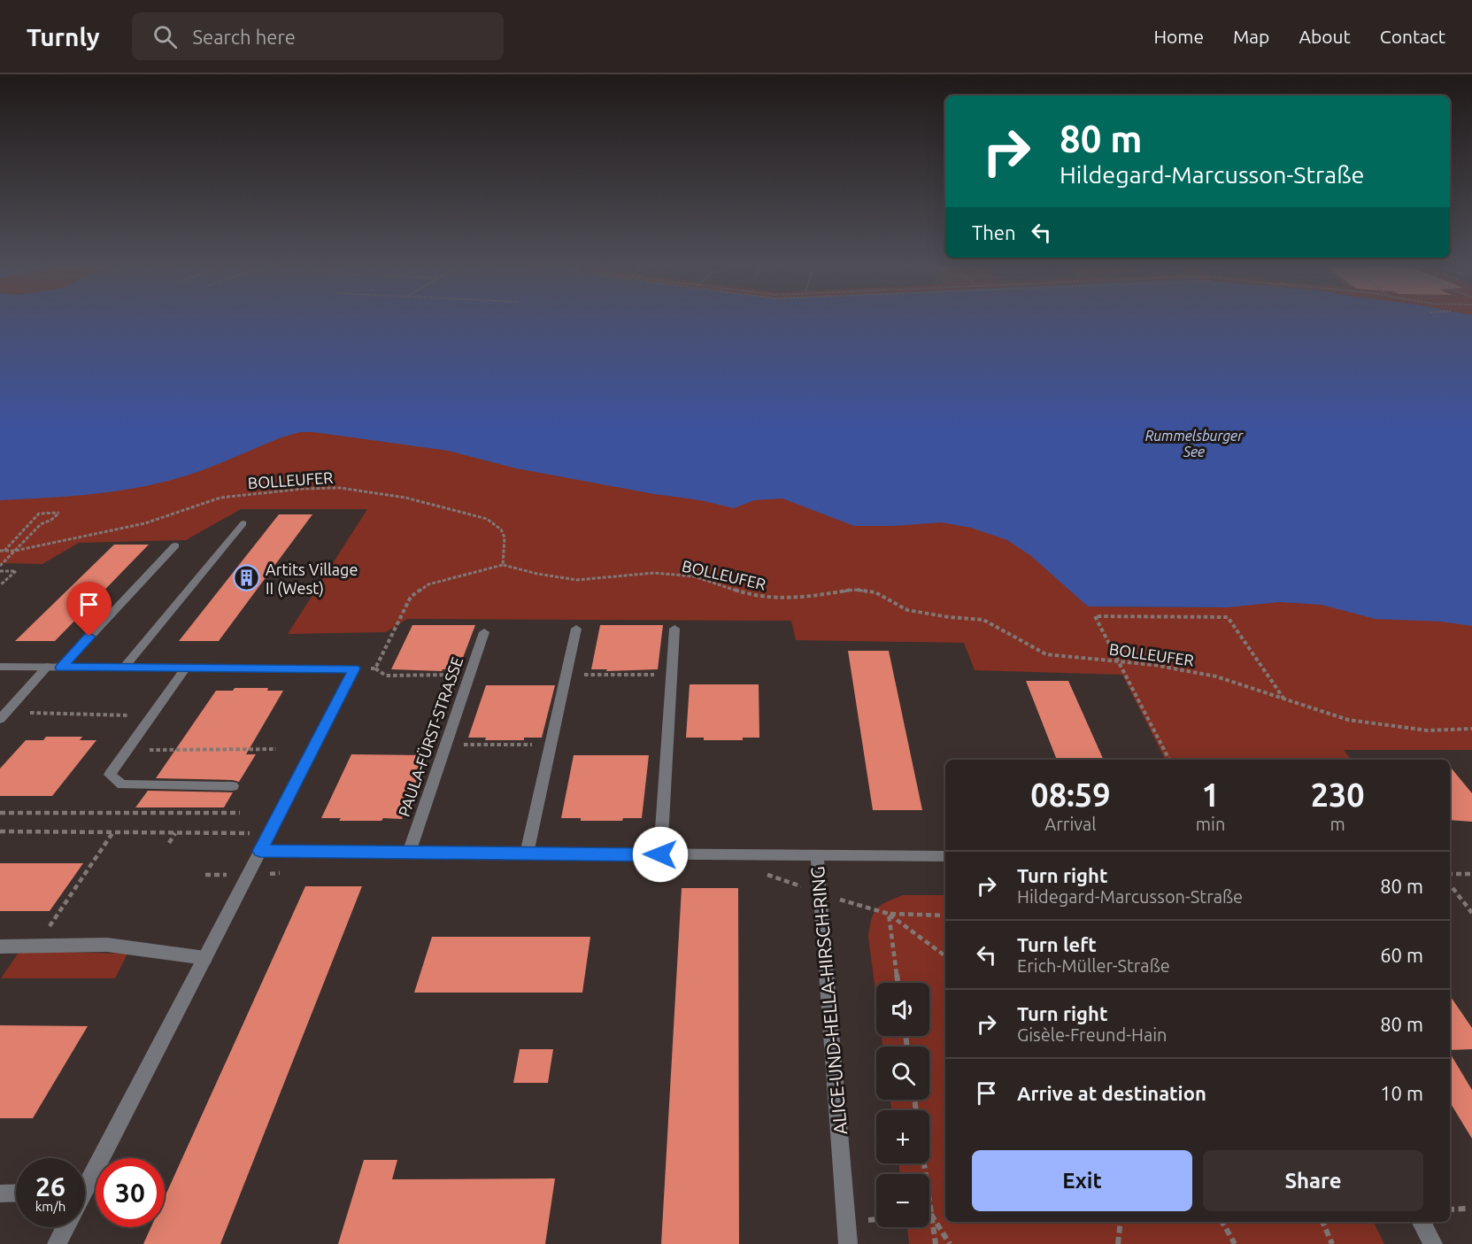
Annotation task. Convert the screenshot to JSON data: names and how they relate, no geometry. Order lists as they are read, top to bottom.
{
  "streets": {
    "street": ["PAULA-FÜRST-STRASSE", "ALICE-UND-HELLA-HIRSCH-RING"],
    "path": ["BOLLEUFER"]
  },
  "water": ["Rummelsburger See"],
  "places": {
    "building": ["Artits Village II (West)"]
  },
  "page": {
    "header": "Turnly",
    "search": "Search here",
    "nav": [
      "Home",
      "Map",
      "About",
      "Contact"
    ],
    "turn": ["80 m", "Hildegard-Marcusson-Straße"],
    "then": "Then",
    "eta": [
      "08:59",
      "Arrival",
      "1",
      "min",
      "230",
      "m"
    ],
    "list": [
      {
        "name": "Turn right",
        "note": "Hildegard-Marcusson-Straße",
        "value": "80 m"
      },
      {
        "name": "Turn left",
        "note": "Erich-Müller-Straße",
        "value": "60 m"
      },
      {
        "name": "Turn right",
        "note": "Gisèle-Freund-Hain",
        "value": "80 m"
      },
      {
        "name": "Arrive at destination",
        "value": "10 m"
      }
    ],
    "map_buttons": ["+", "−"],
    "buttons": ["Exit", "Share"],
    "speed": "26 km/h",
    "limit": "30"
  }
}
